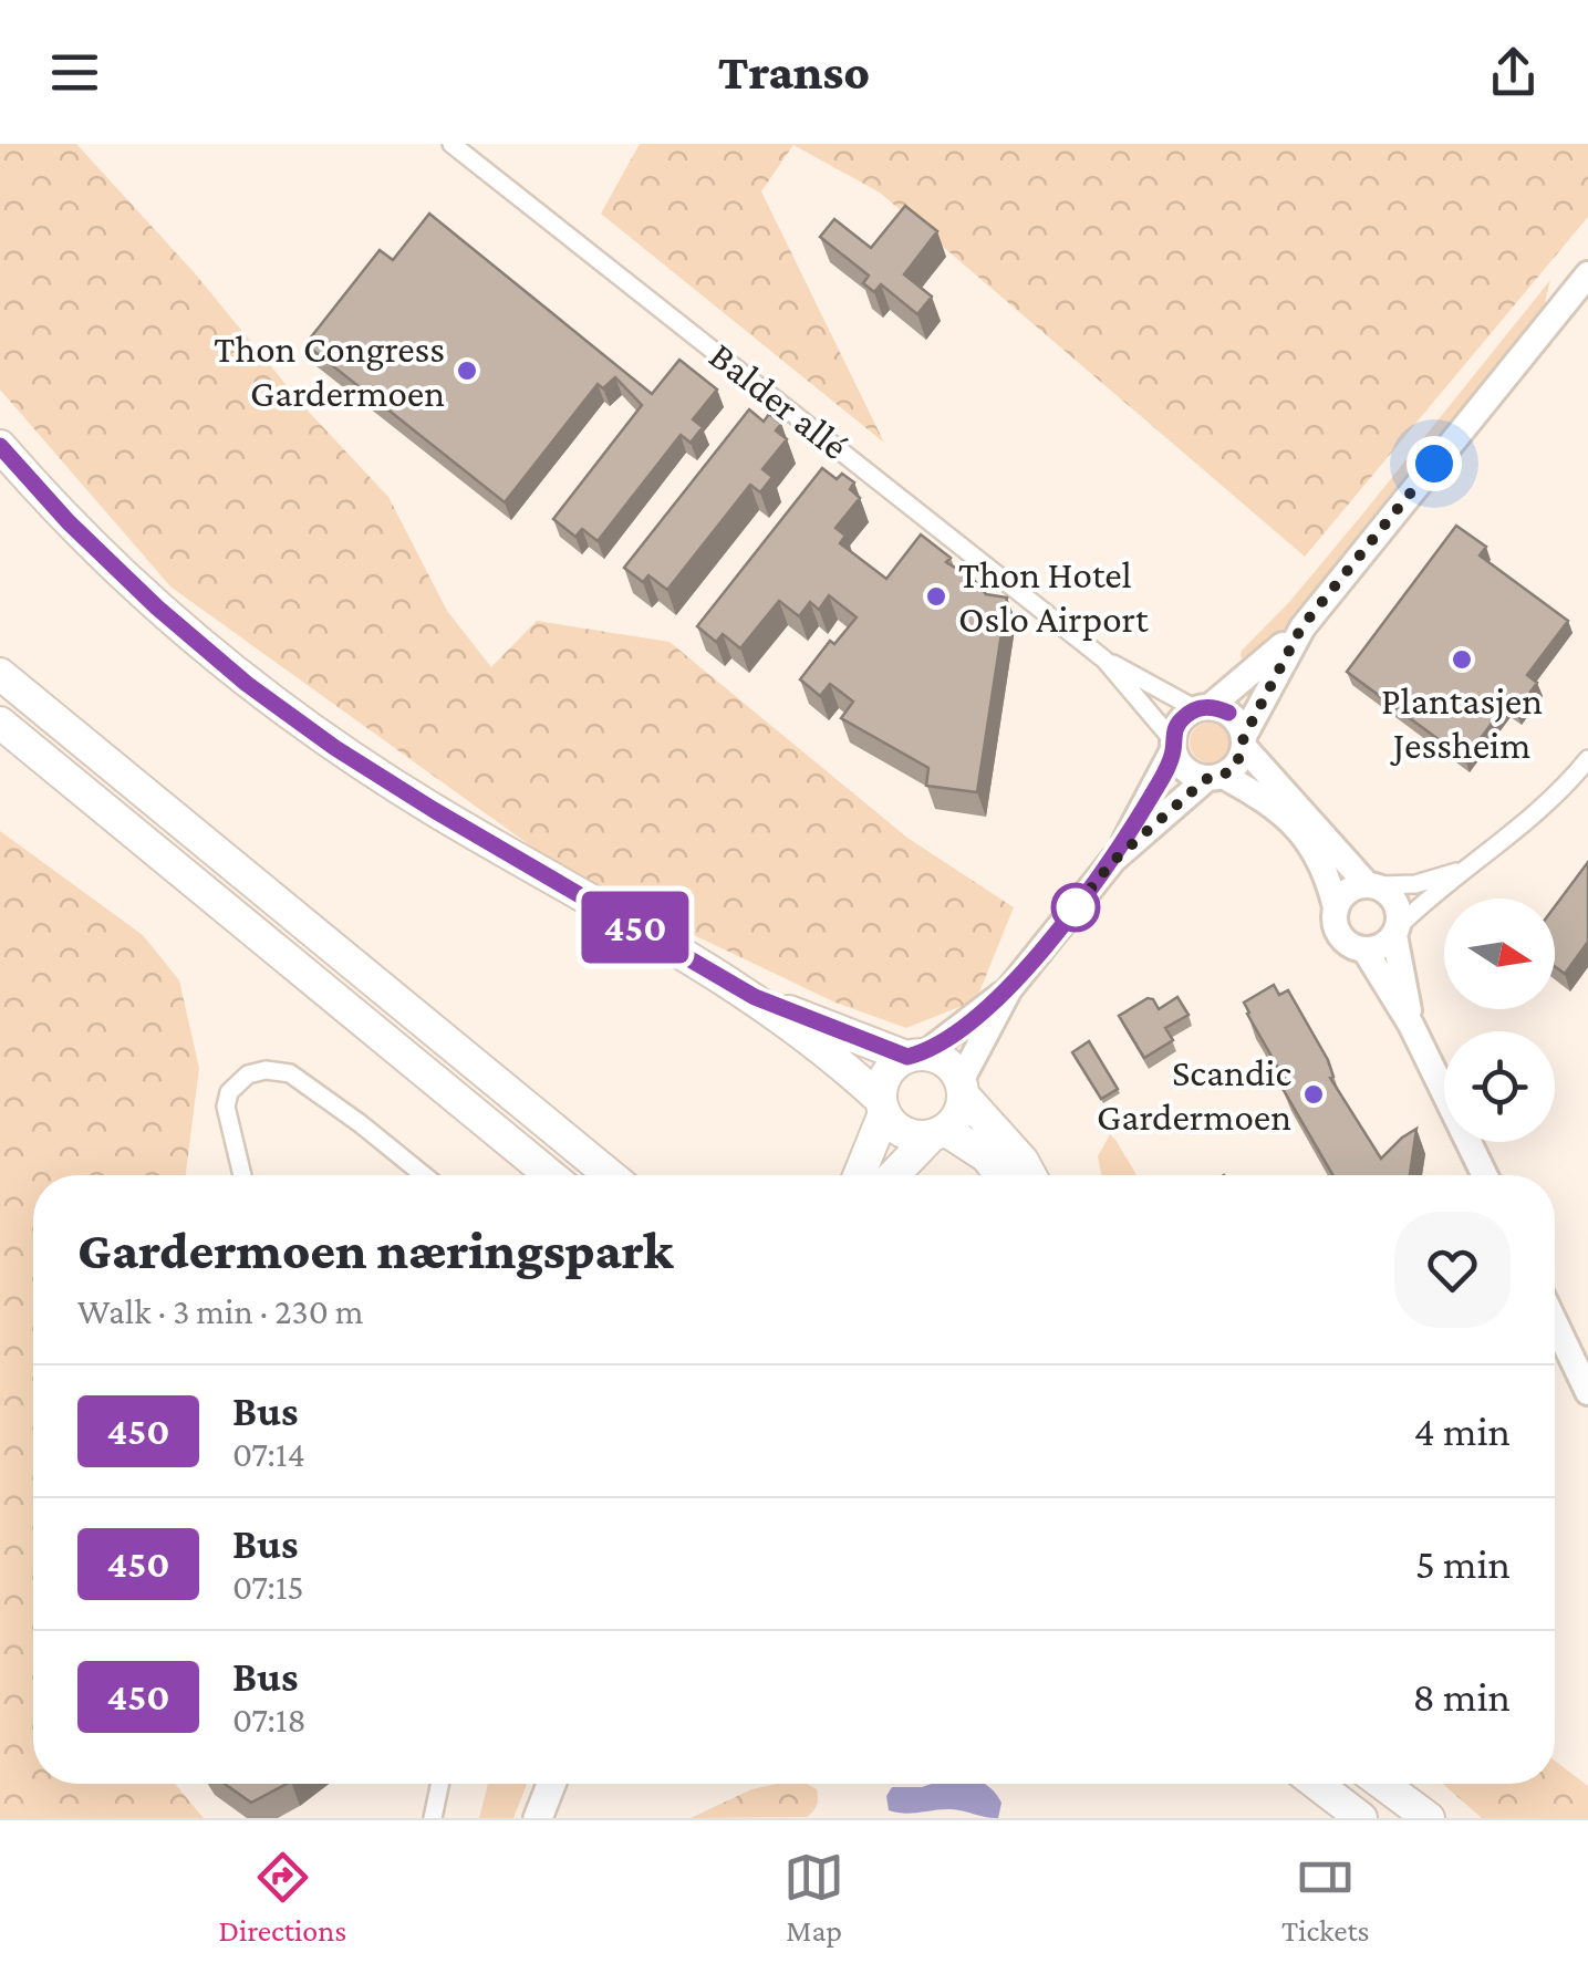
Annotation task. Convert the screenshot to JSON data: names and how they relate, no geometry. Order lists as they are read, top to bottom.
{
  "streets": {
    "street": ["Balder allé"]
  },
  "places": [
    "Thon Congress Gardermoen",
    "Thon Hotel Oslo Airport",
    "Plantasjen Jessheim",
    "Scandic Gardermoen"
  ],
  "lines": ["bus line 450"],
  "north": "right",
  "page": {
    "header": "Transo",
    "on_map": "450",
    "heading": ["Gardermoen næringspark", "Walk · 3 min · 230 m"],
    "list": [
      {
        "mark": "450",
        "name": "Bus",
        "note": "07:14",
        "value": "4 min"
      },
      {
        "mark": "450",
        "name": "Bus",
        "note": "07:15",
        "value": "5 min"
      },
      {
        "mark": "450",
        "name": "Bus",
        "note": "07:18",
        "value": "8 min"
      }
    ],
    "tabs": ["Directions", "Map", "Tickets"]
  }
}
